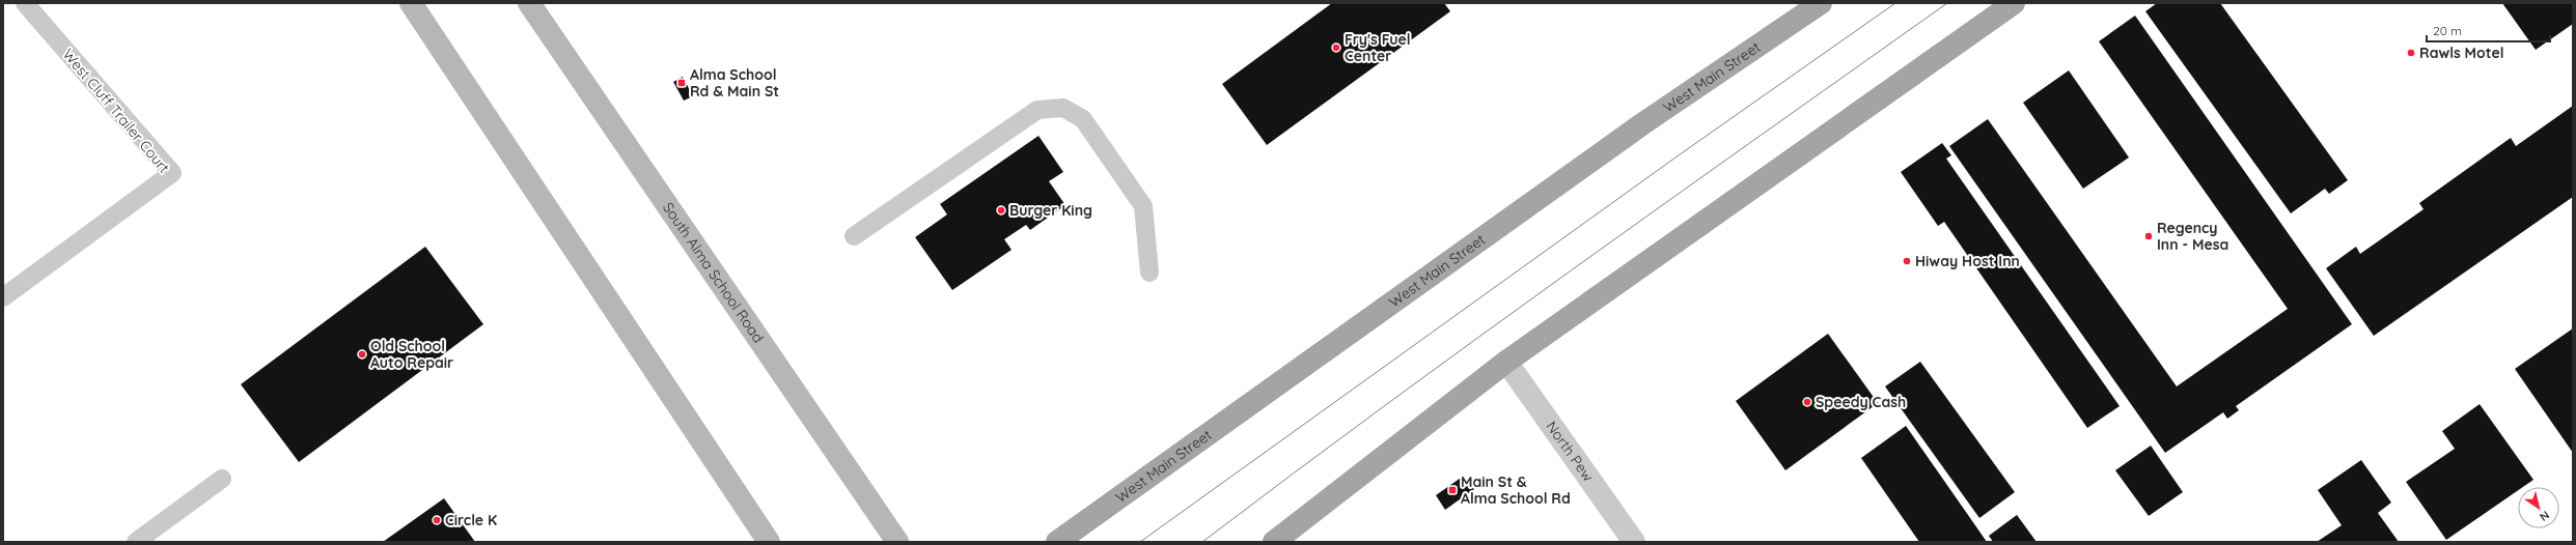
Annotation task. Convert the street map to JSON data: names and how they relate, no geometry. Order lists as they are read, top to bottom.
{
  "streets": {
    "main road": ["West Main Street", "South Alma School Road"],
    "street": ["North Pew"],
    "lane": ["West Cluff Trailer Court"]
  },
  "places": {
    "other": [
      "Fry's Fuel Center",
      "Rawls Motel",
      "Burger King",
      "Regency Inn - Mesa",
      "Hiway Host Inn",
      "Old School Auto Repair",
      "Speedy Cash",
      "Circle K"
    ],
    "transit": ["Alma School Rd & Main St", "Main St & Alma School Rd"]
  },
  "scale_bar": "20 m",
  "north": "bottom right"
}
